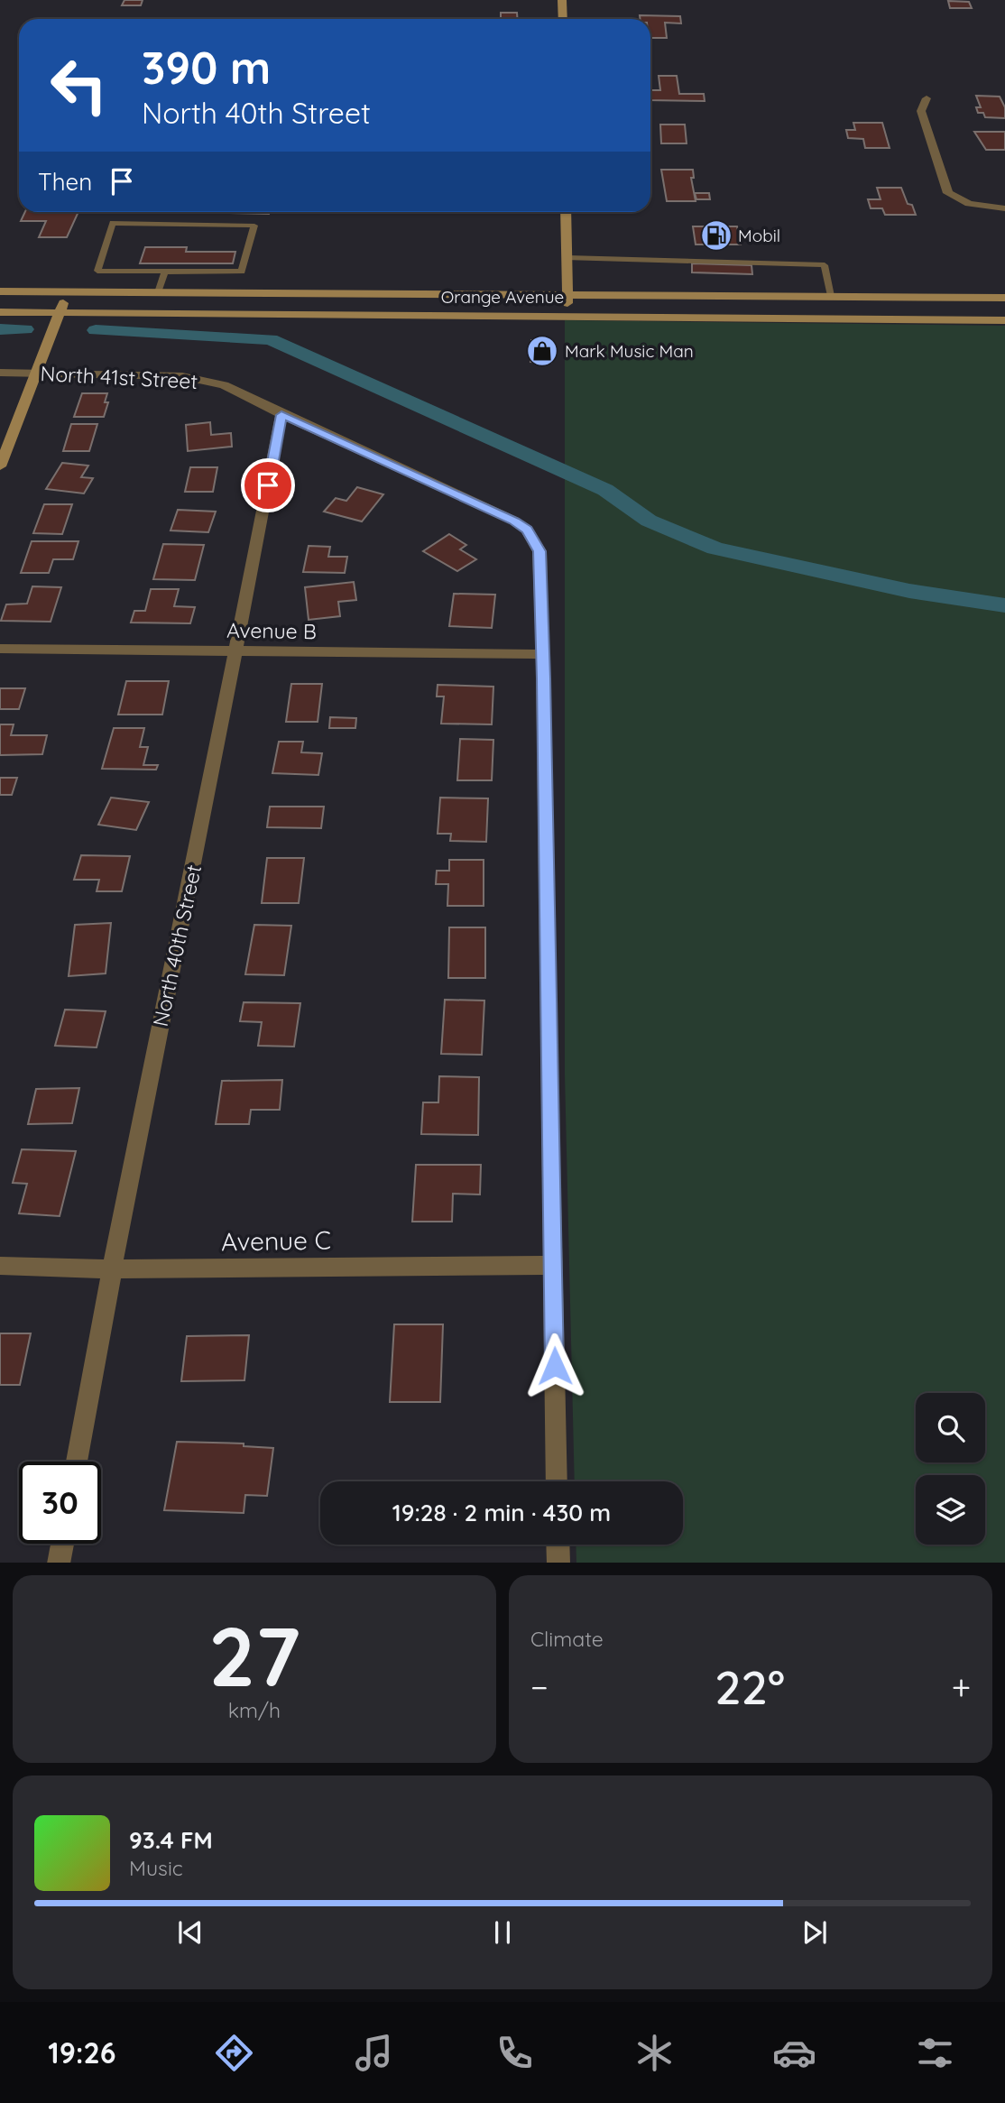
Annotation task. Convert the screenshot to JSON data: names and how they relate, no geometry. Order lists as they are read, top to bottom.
{
  "streets": {
    "main road": ["Orange Avenue"],
    "street": [
      "North 41st Street",
      "Avenue B",
      "North 40th Street",
      "Avenue C"
    ]
  },
  "crossings": [
    ["North 41st Street", "Avenue B"],
    ["North 41st Street", "North 40th Street"],
    ["North 41st Street", "Avenue C"],
    ["Avenue B", "North 40th Street"],
    ["North 40th Street", "Avenue C"]
  ],
  "places": {
    "fuel station": ["Mobil"],
    "shop": ["Mark Music Man"]
  },
  "page": {
    "turn": ["390 m", "North 40th Street"],
    "then": "Then",
    "limit": "30",
    "trip": "19:28 · 2 min · 430 m",
    "tile": [
      ["27", "km/h"],
      "Climate"
    ],
    "heat": ["−", "22°", "+"],
    "song": ["93.4 FM", "Music"],
    "tabs": "19:26"
  }
}
